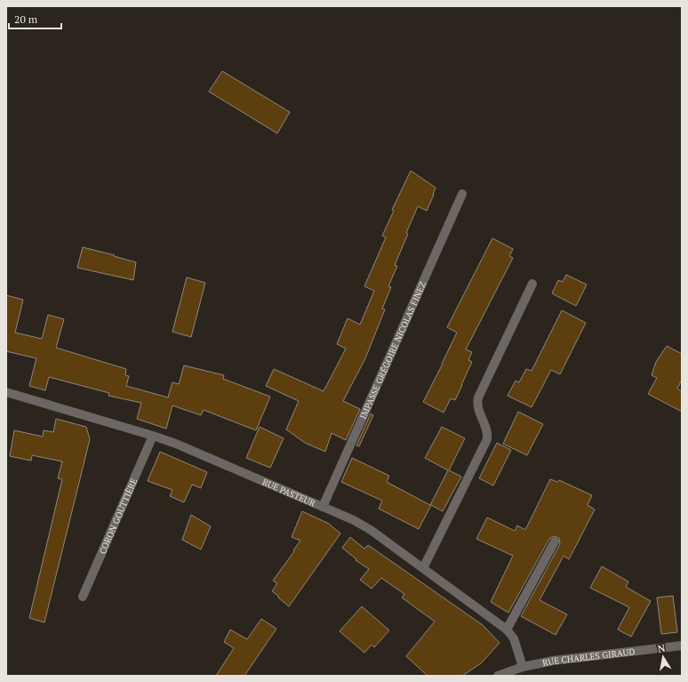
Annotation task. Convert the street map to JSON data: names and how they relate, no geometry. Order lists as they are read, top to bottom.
{
  "streets": {
    "street": [
      "IMPASSE GRÉGOIRE NICOLAS FINEZ",
      "RUE PASTEUR",
      "CORON GOUTTIÈRE",
      "RUE CHARLES GIRAUD"
    ]
  },
  "crossings": [
    ["IMPASSE GRÉGOIRE NICOLAS FINEZ", "RUE PASTEUR"],
    ["RUE PASTEUR", "CORON GOUTTIÈRE"],
    ["RUE PASTEUR", "RUE CHARLES GIRAUD"]
  ],
  "scale_bar": "20 m",
  "north": "top"
}
